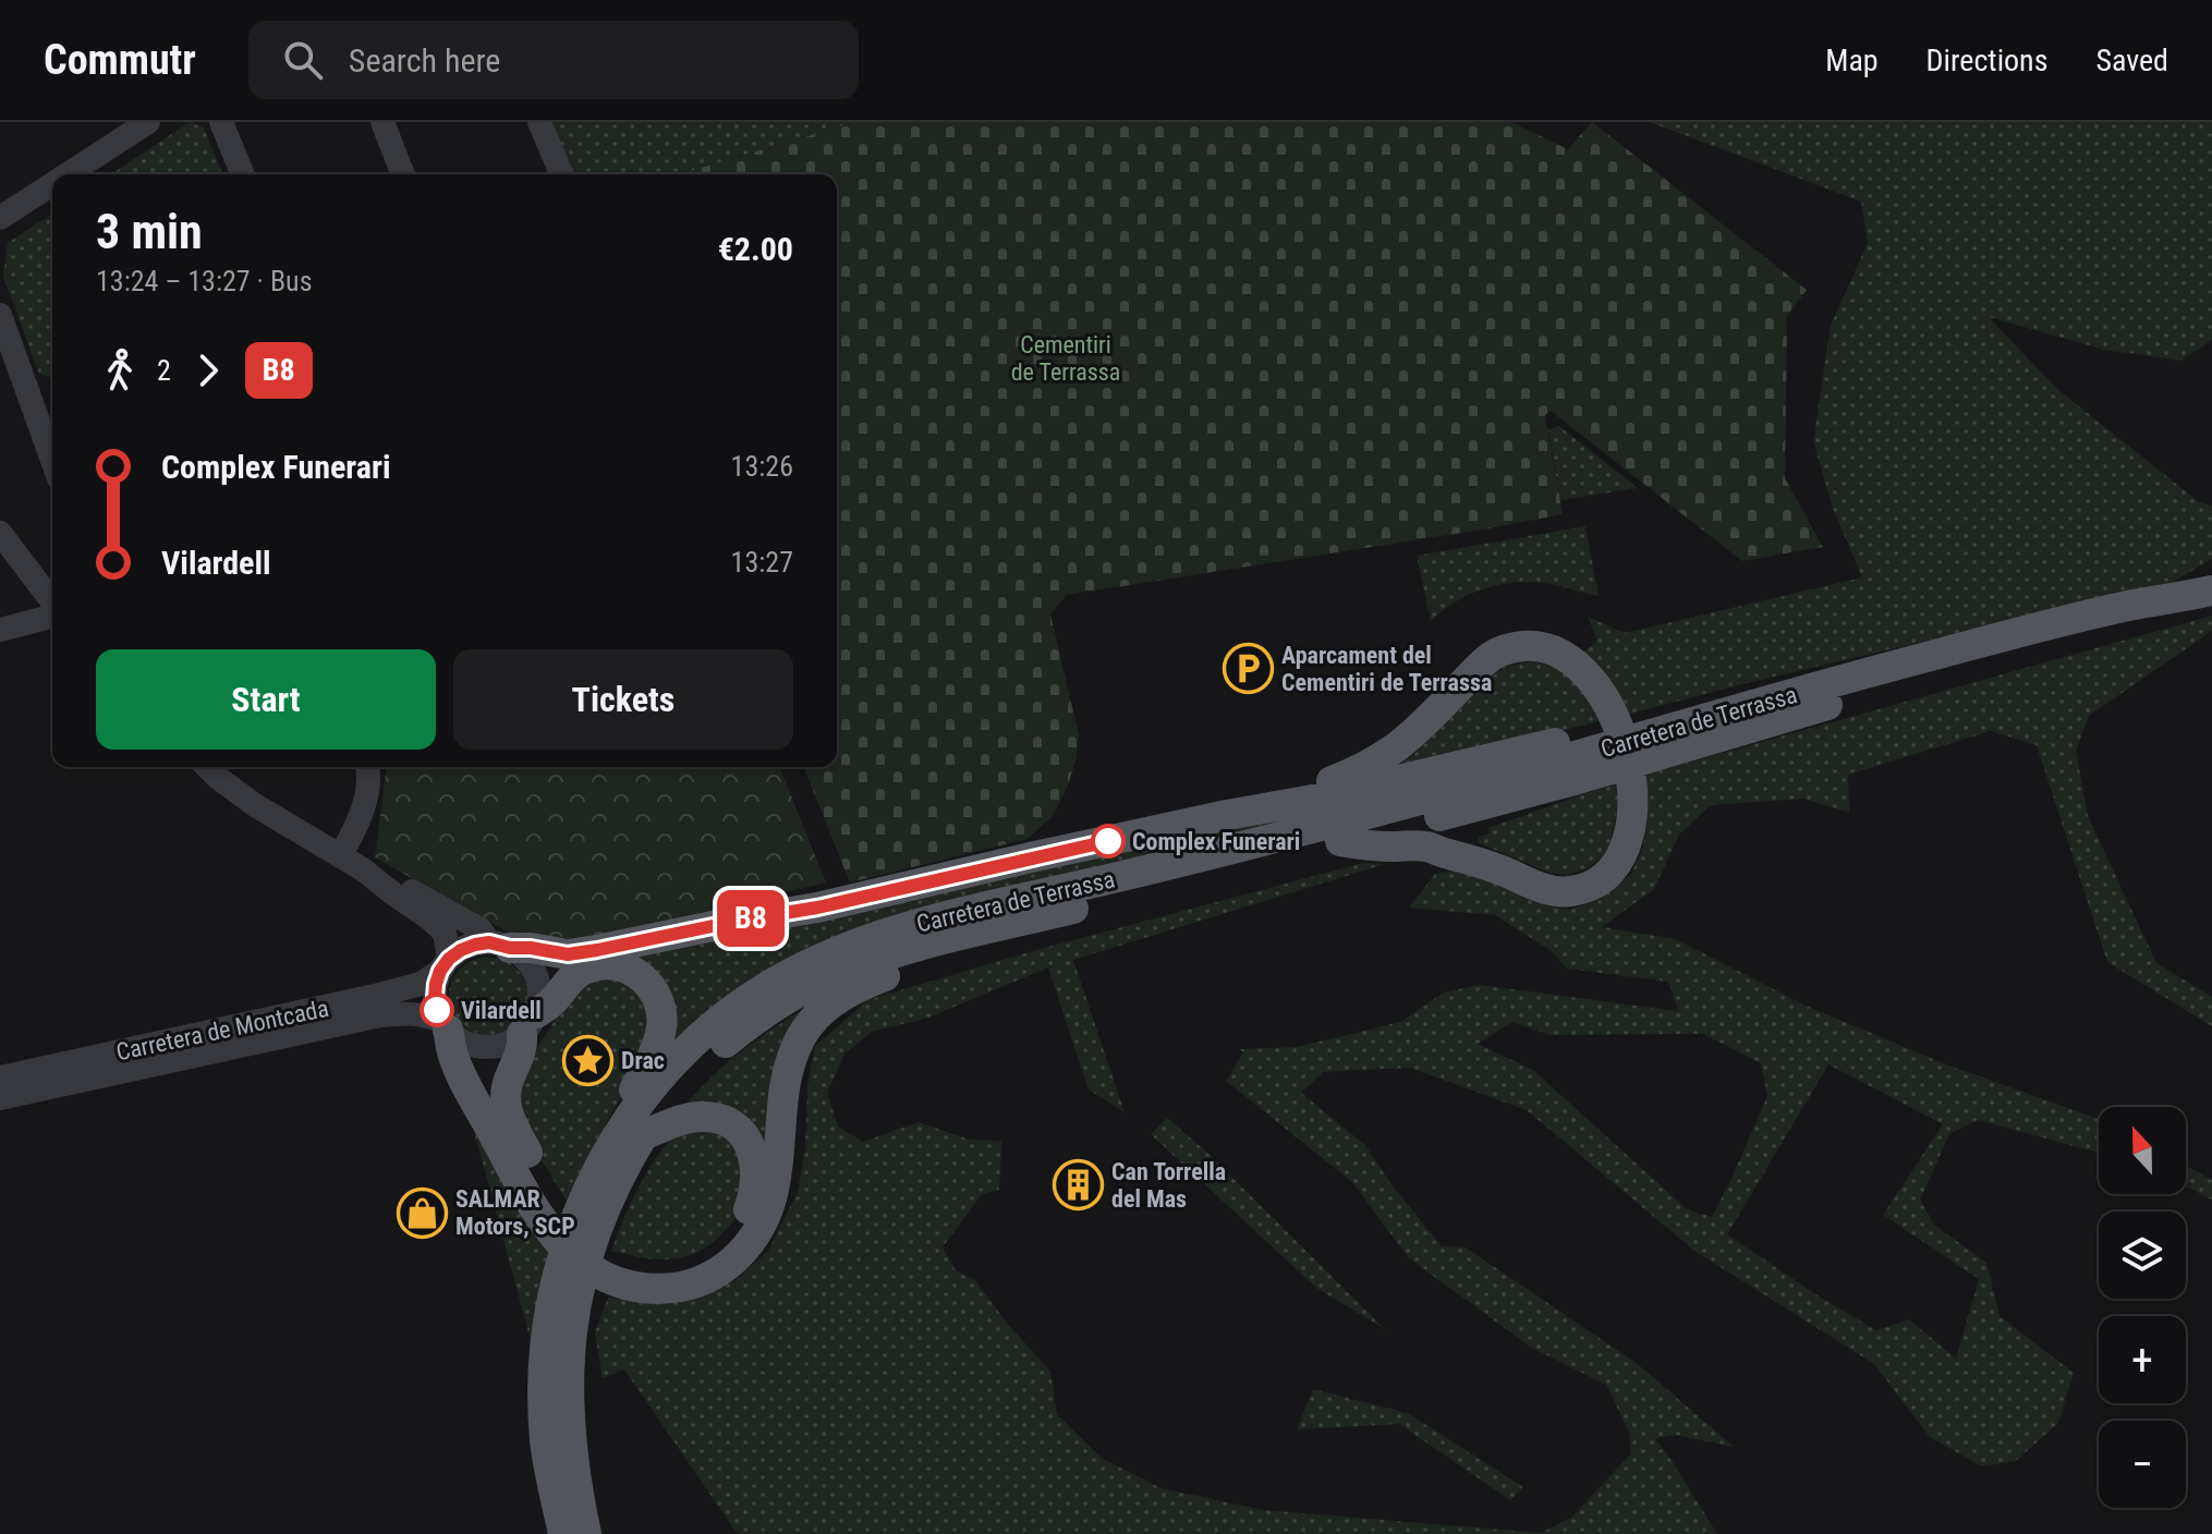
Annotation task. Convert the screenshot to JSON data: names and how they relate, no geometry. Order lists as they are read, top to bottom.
{
  "streets": {
    "main road": ["Carretera de Terrassa"],
    "street": ["Carretera de Montcada"]
  },
  "parks": ["Cementiri de Terrassa"],
  "places": {
    "parking": ["Aparcament del Cementiri de Terrassa"],
    "other": ["Complex Funerari", "Vilardell"],
    "place": ["Drac"],
    "building": ["Can Torrella del Mas"],
    "shop": ["SALMAR Motors, SCP"]
  },
  "lines": ["bus line B8"],
  "north": "top",
  "page": {
    "header": "Commutr",
    "search": "Search here",
    "nav": ["Map", "Directions", "Saved"],
    "on_map": "B8",
    "heading": ["3 min", "13:24 – 13:27 · Bus", "€2.00"],
    "legs": ["2", "B8"],
    "list": [
      {
        "name": "Complex Funerari",
        "value": "13:26"
      },
      {
        "name": "Vilardell",
        "value": "13:27"
      }
    ],
    "buttons": ["Start", "Tickets"],
    "map_buttons": ["+", "−"]
  }
}
